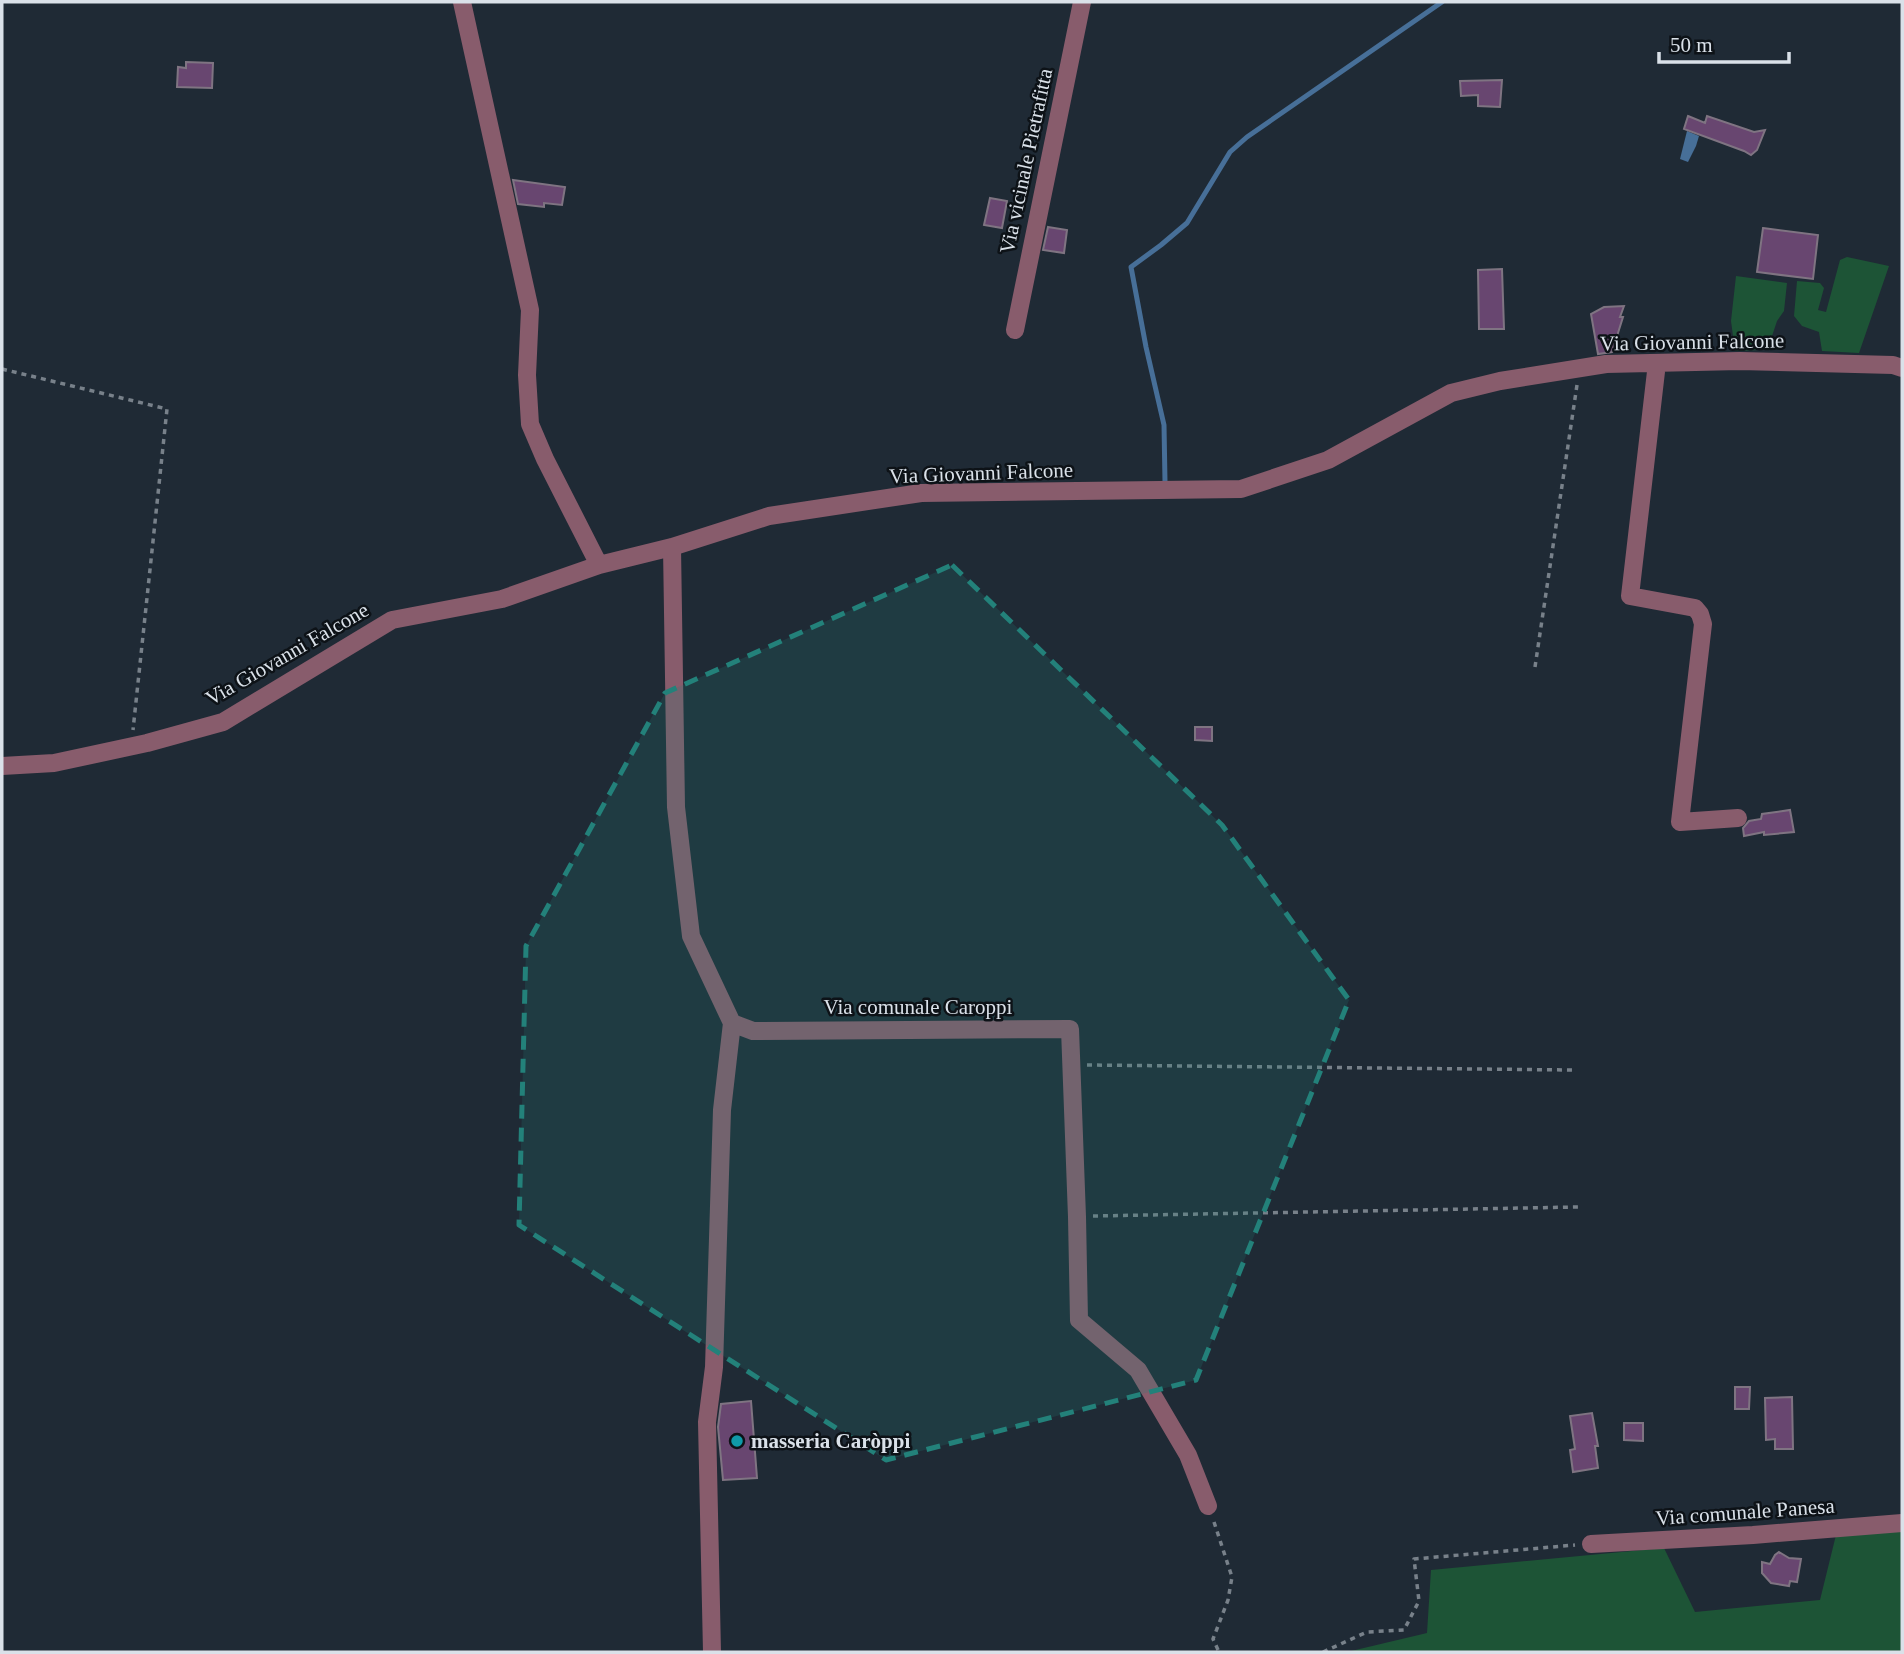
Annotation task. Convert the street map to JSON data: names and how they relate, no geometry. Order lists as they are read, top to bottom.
{
  "streets": {
    "street": [
      "Via vicinale Pietrafitta",
      "Via Giovanni Falcone",
      "Via comunale Caroppi",
      "Via comunale Panesa"
    ]
  },
  "places": ["masseria Caròppi"],
  "scale_bar": "50 m"
}
